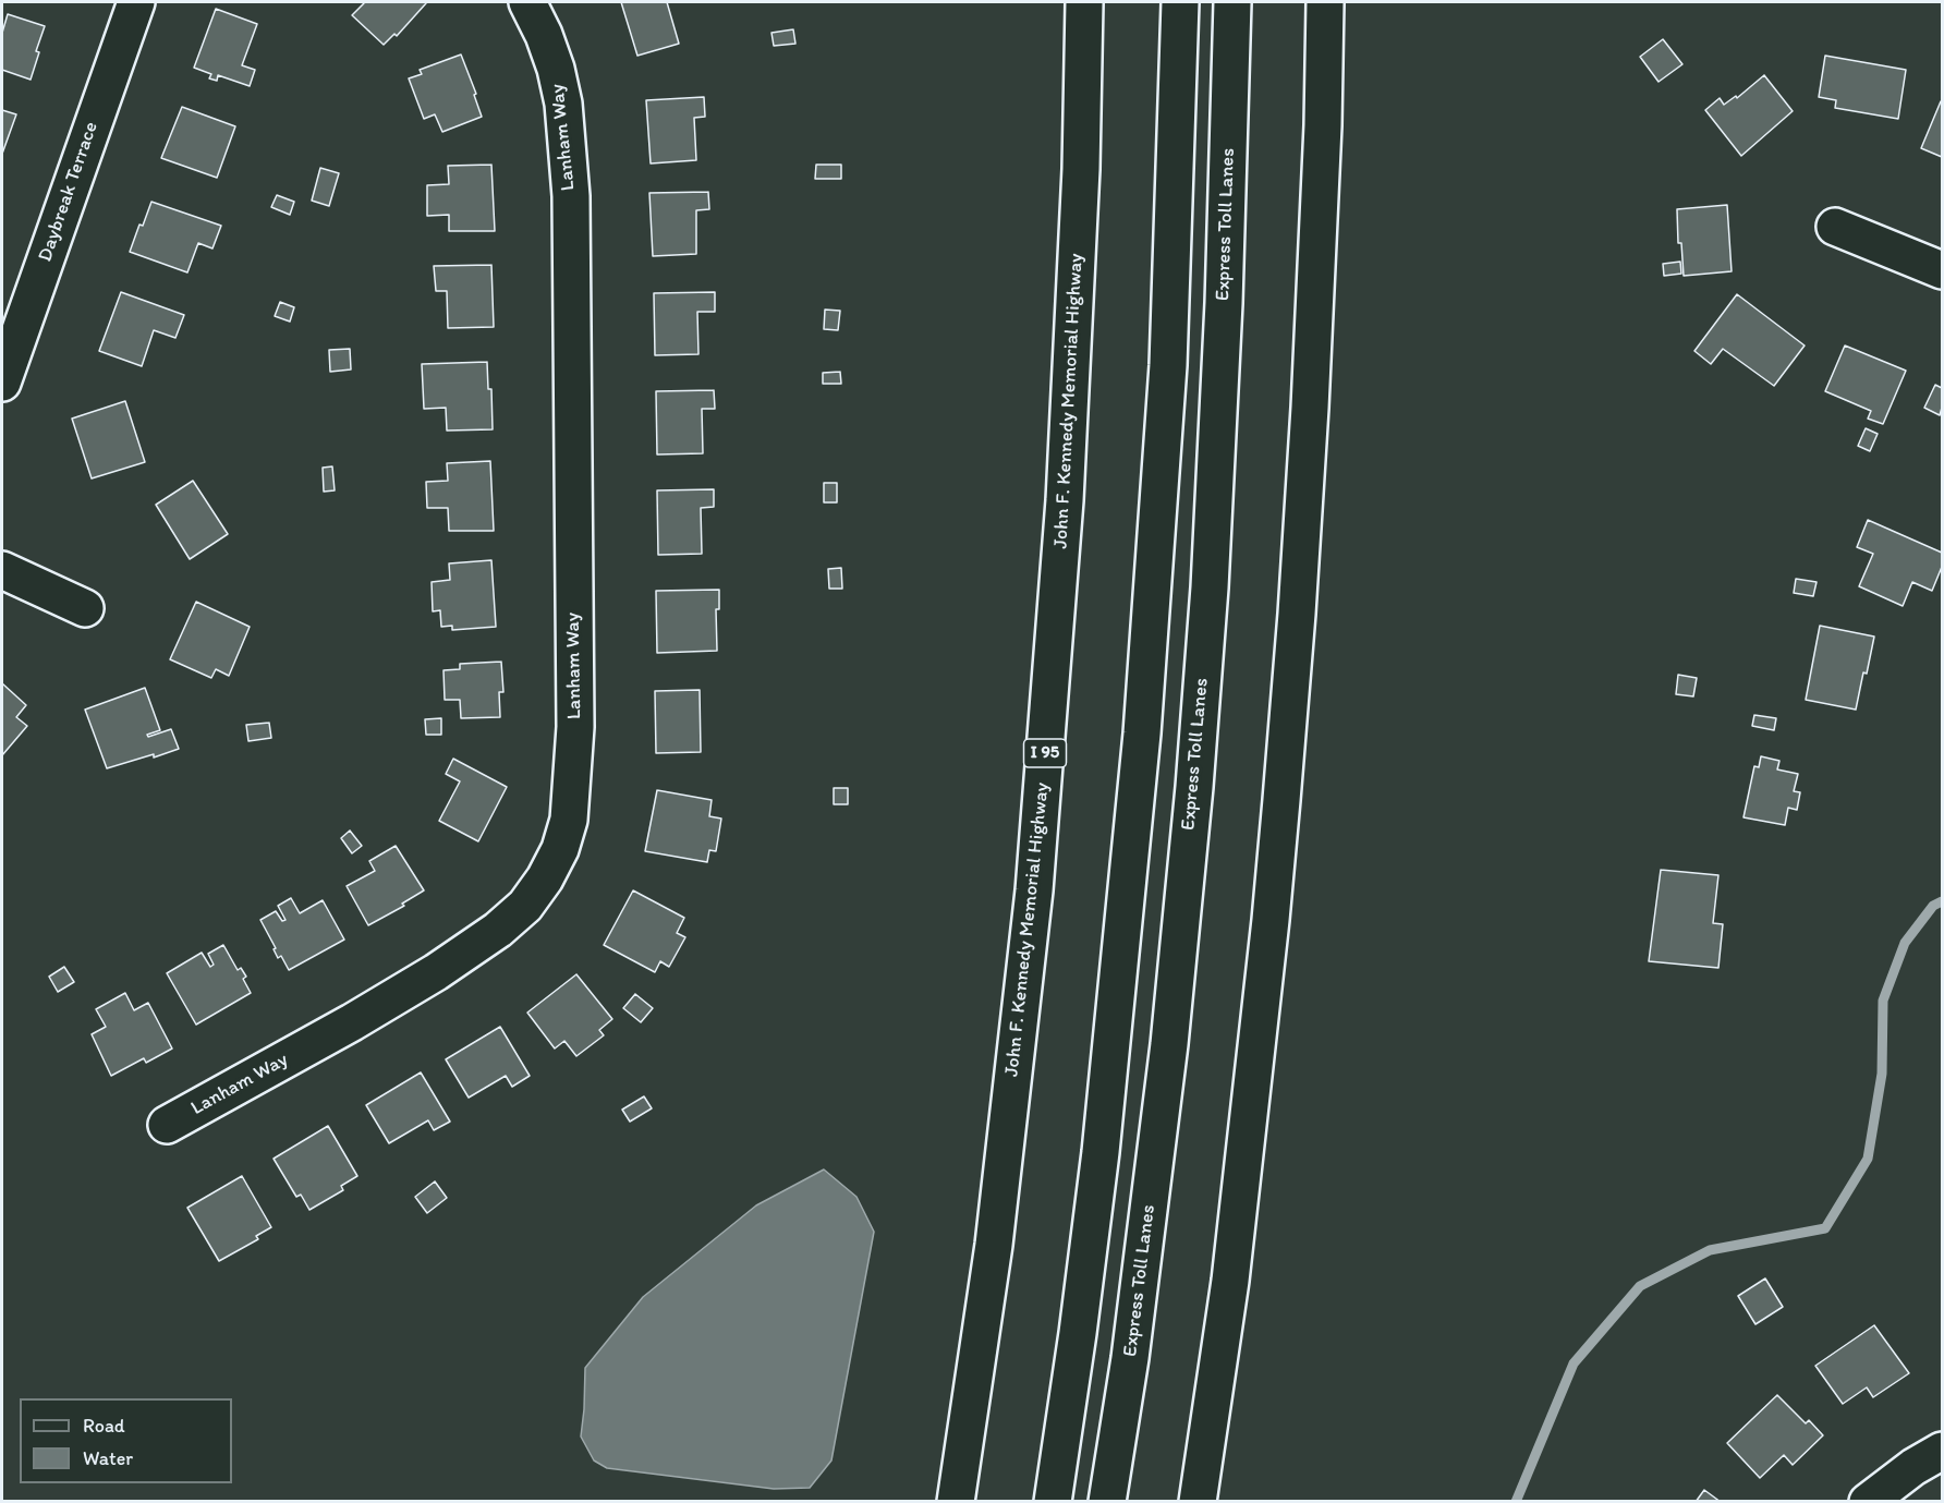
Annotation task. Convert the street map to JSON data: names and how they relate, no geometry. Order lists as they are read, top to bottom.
{
  "streets": {
    "main road": [
      "Lanham Way",
      "Daybreak Terrace",
      "Express Toll Lanes",
      "John F. Kennedy Memorial Highway",
      "I 95"
    ]
  },
  "legend": ["Road", "Water"]
}
